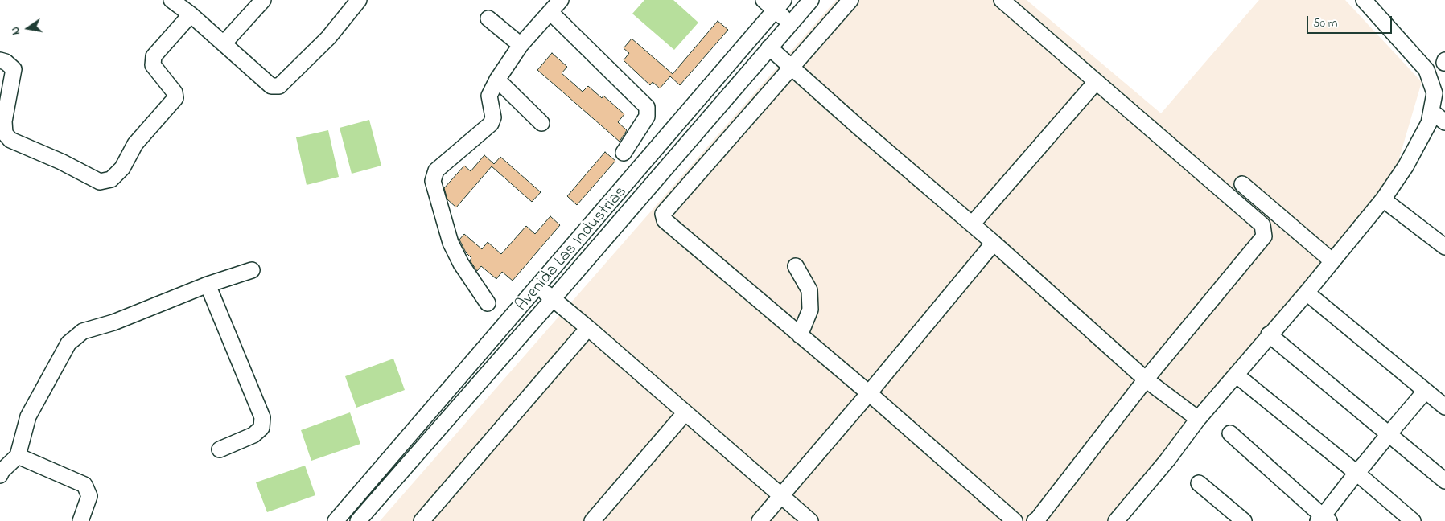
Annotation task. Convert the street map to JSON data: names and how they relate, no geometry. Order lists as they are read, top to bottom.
{
  "streets": {
    "street": ["Avenida Las Industrias"]
  },
  "scale_bar": "50 m",
  "north": "left"
}
